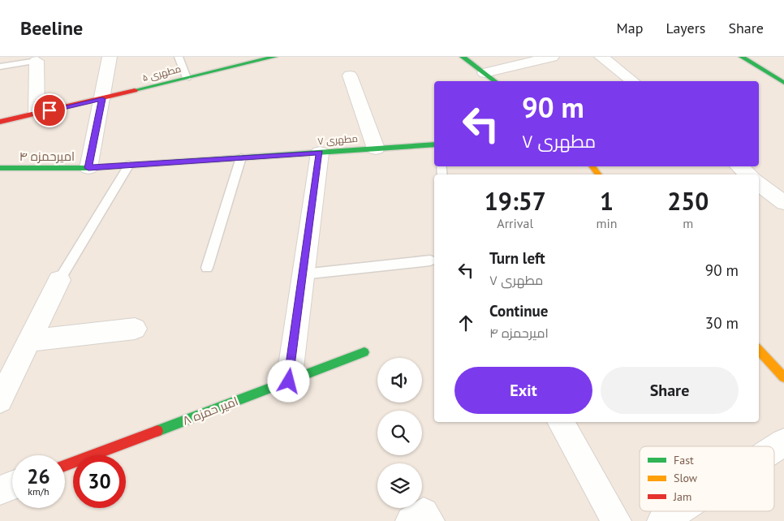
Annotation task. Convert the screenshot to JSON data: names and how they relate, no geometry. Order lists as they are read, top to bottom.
{
  "streets": {
    "street": [
      "مطهری ۵",
      "مطهری ۷",
      "امیرحمزه ۴",
      "امیر حمزه ۸"
    ]
  },
  "crossings": [
    ["مطهری ۷", "امیرحمزه ۴"]
  ],
  "legend": ["Fast", "Slow", "Jam"],
  "page": {
    "header": "Beeline",
    "nav": ["Map", "Layers", "Share"],
    "turn": ["90 m", "مطهری ۷"],
    "eta": [
      "19:57",
      "Arrival",
      "1",
      "min",
      "250",
      "m"
    ],
    "list": [
      {
        "name": "Turn left",
        "note": "مطهری ۷",
        "value": "90 m"
      },
      {
        "name": "Continue",
        "note": "امیرحمزه ۴",
        "value": "30 m"
      }
    ],
    "buttons": ["Exit", "Share"],
    "speed": "26 km/h",
    "limit": "30"
  }
}
